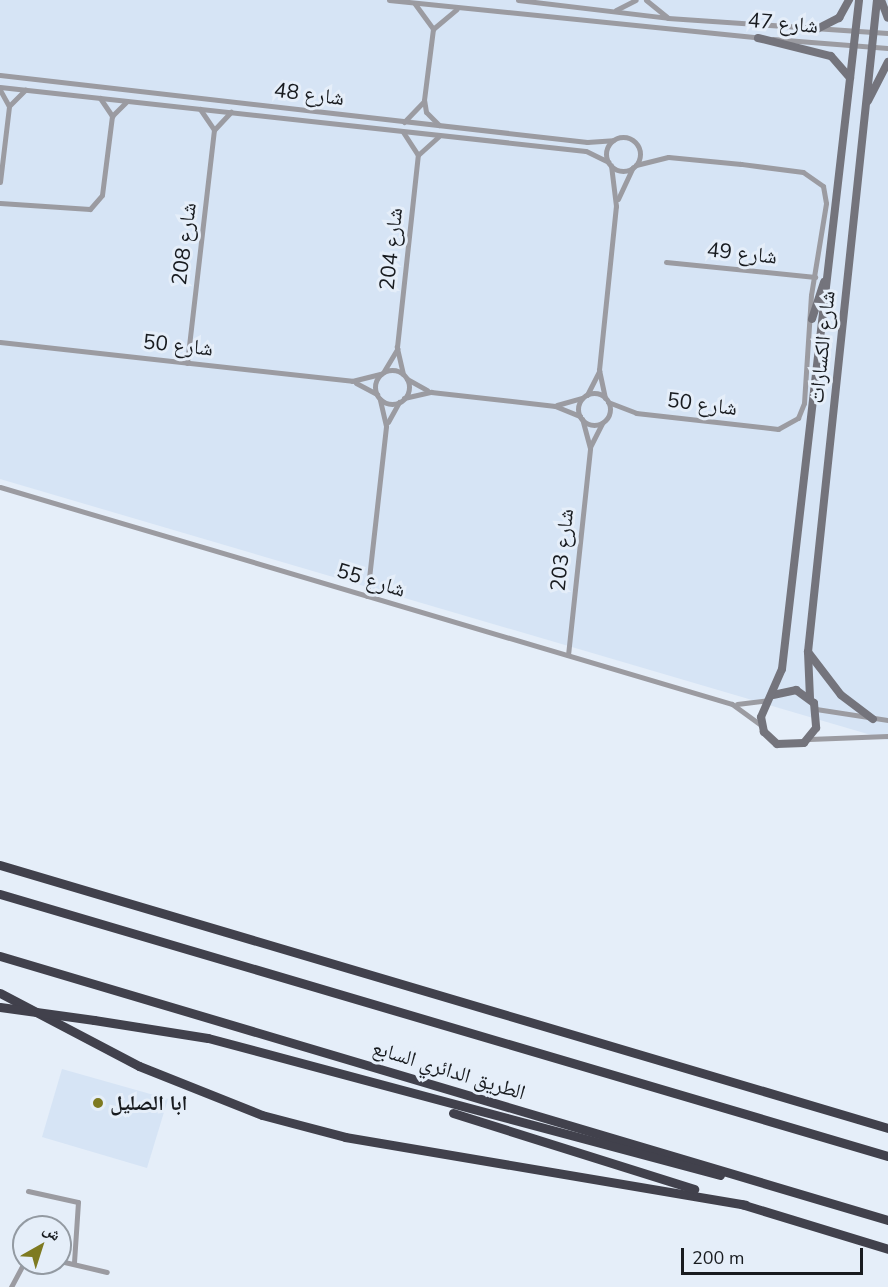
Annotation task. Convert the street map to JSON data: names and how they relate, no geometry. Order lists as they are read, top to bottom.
{
  "streets": {
    "highway": ["الطريق الدائري السابع"],
    "street": [
      "شارع 47",
      "شارع 48",
      "شارع 208",
      "شارع 204",
      "شارع 49",
      "شارع 50",
      "شارع الكسارات",
      "شارع 203",
      "شارع 55"
    ]
  },
  "crossings": [
    ["شارع 47", "شارع الكسارات"],
    ["شارع 48", "شارع الكسارات"],
    ["شارع 208", "شارع 50"],
    ["شارع 204", "شارع 50"],
    ["شارع 49", "شارع الكسارات"],
    ["شارع 50", "شارع الكسارات"],
    ["شارع 50", "شارع 203"],
    ["شارع الكسارات", "شارع 55"],
    ["شارع 203", "شارع 55"]
  ],
  "places": ["ابا الصليل"],
  "scale_bar": "200 m",
  "north": "top right"
}
